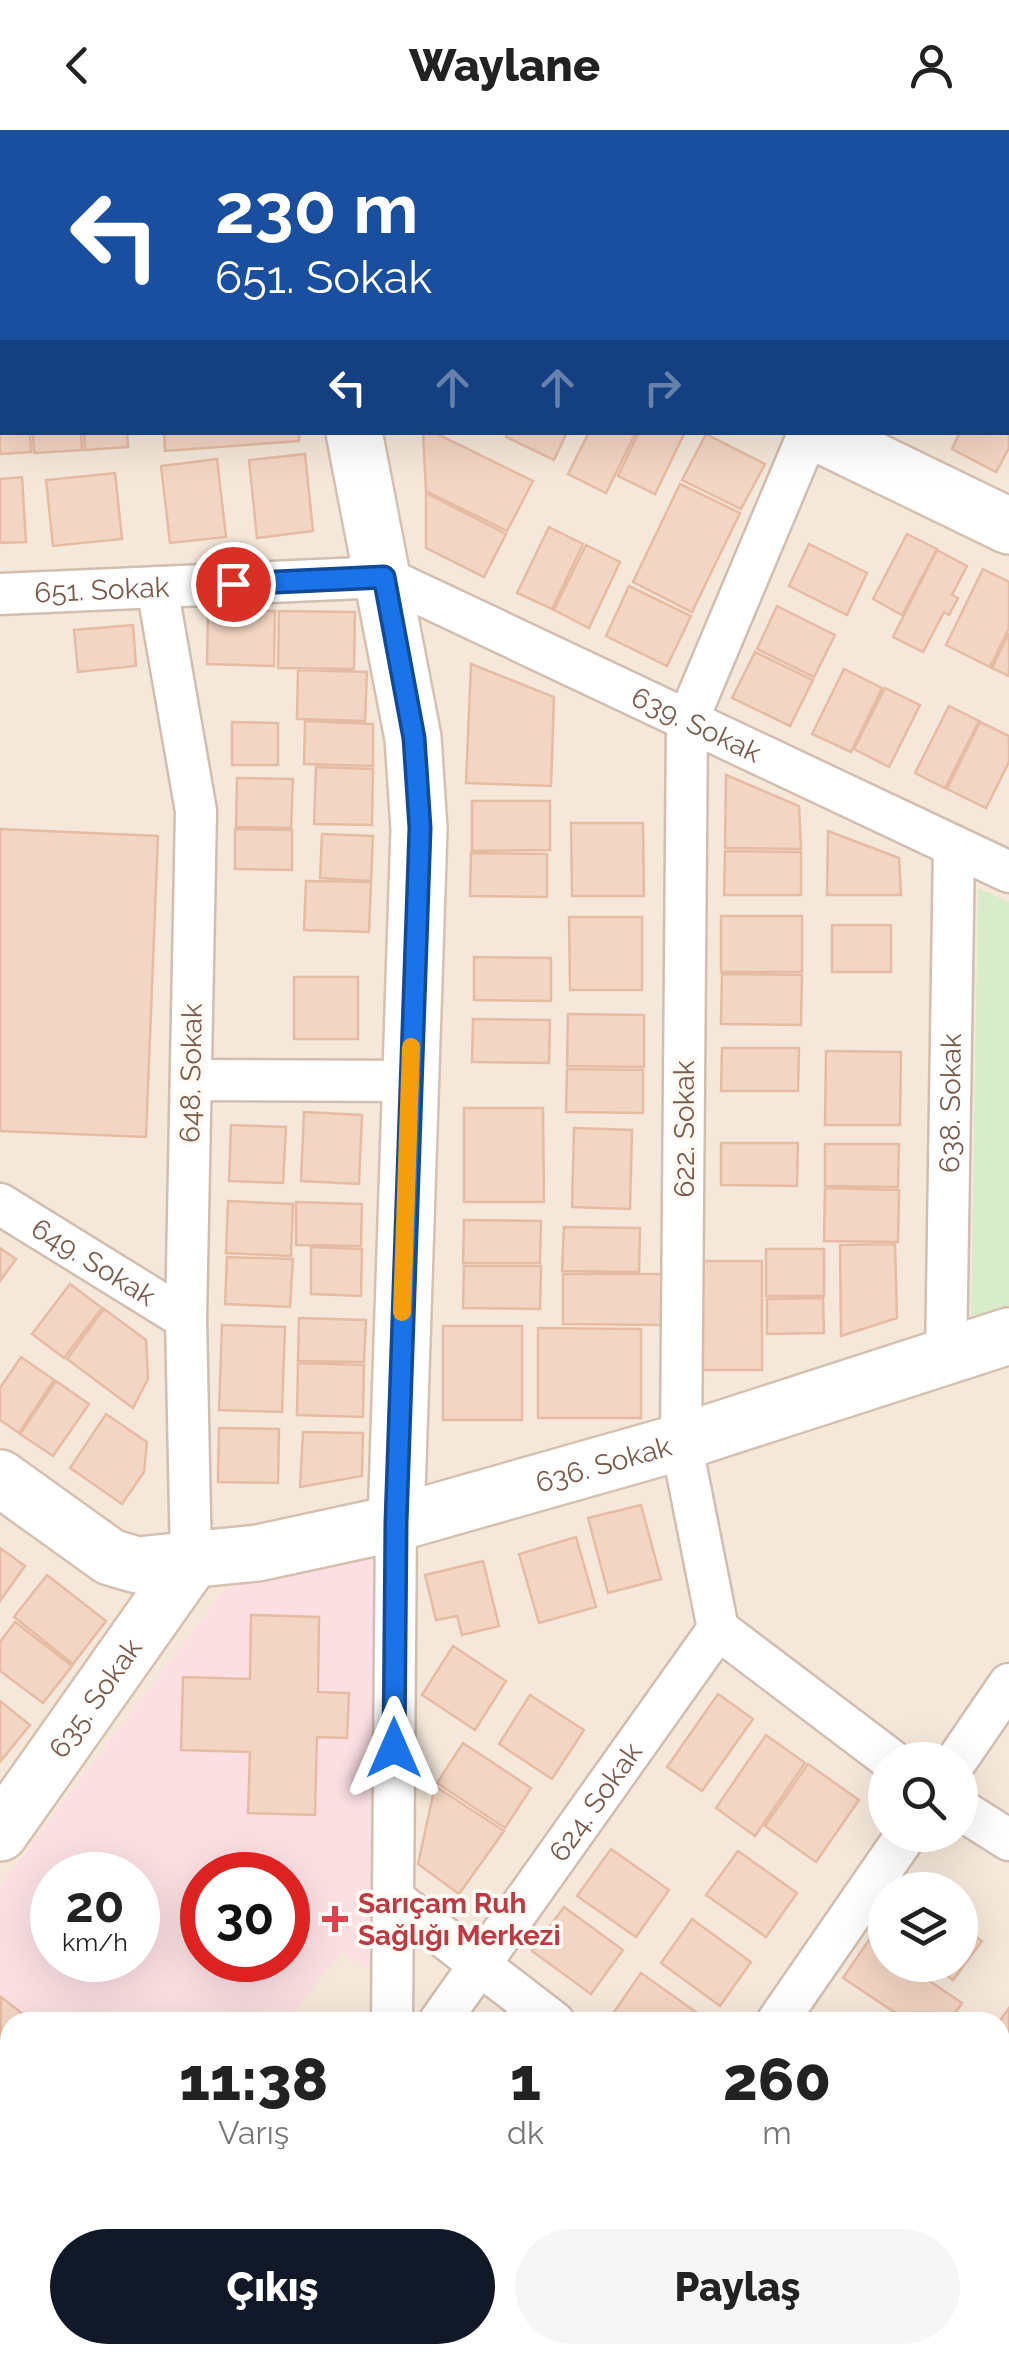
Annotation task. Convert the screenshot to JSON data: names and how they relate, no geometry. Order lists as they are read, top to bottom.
{
  "streets": {
    "street": [
      "651. Sokak",
      "639. Sokak",
      "648. Sokak",
      "638. Sokak",
      "622. Sokak",
      "649. Sokak",
      "636. Sokak",
      "635. Sokak",
      "624. Sokak"
    ]
  },
  "crossings": [
    ["651. Sokak", "639. Sokak"],
    ["651. Sokak", "648. Sokak"],
    ["639. Sokak", "638. Sokak"],
    ["639. Sokak", "622. Sokak"],
    ["648. Sokak", "649. Sokak"],
    ["648. Sokak", "636. Sokak"],
    ["648. Sokak", "635. Sokak"],
    ["638. Sokak", "636. Sokak"],
    ["622. Sokak", "636. Sokak"],
    ["622. Sokak", "624. Sokak"],
    ["636. Sokak", "635. Sokak"]
  ],
  "places": {
    "health": ["Sarıçam Ruh Sağlığı Merkezi"]
  },
  "page": {
    "header": "Waylane",
    "turn": ["230 m", "651. Sokak"],
    "speed": "20 km/h",
    "limit": "30",
    "eta": [
      "11:38",
      "Varış",
      "1",
      "dk",
      "260",
      "m"
    ],
    "buttons": ["Çıkış", "Paylaş"]
  }
}
